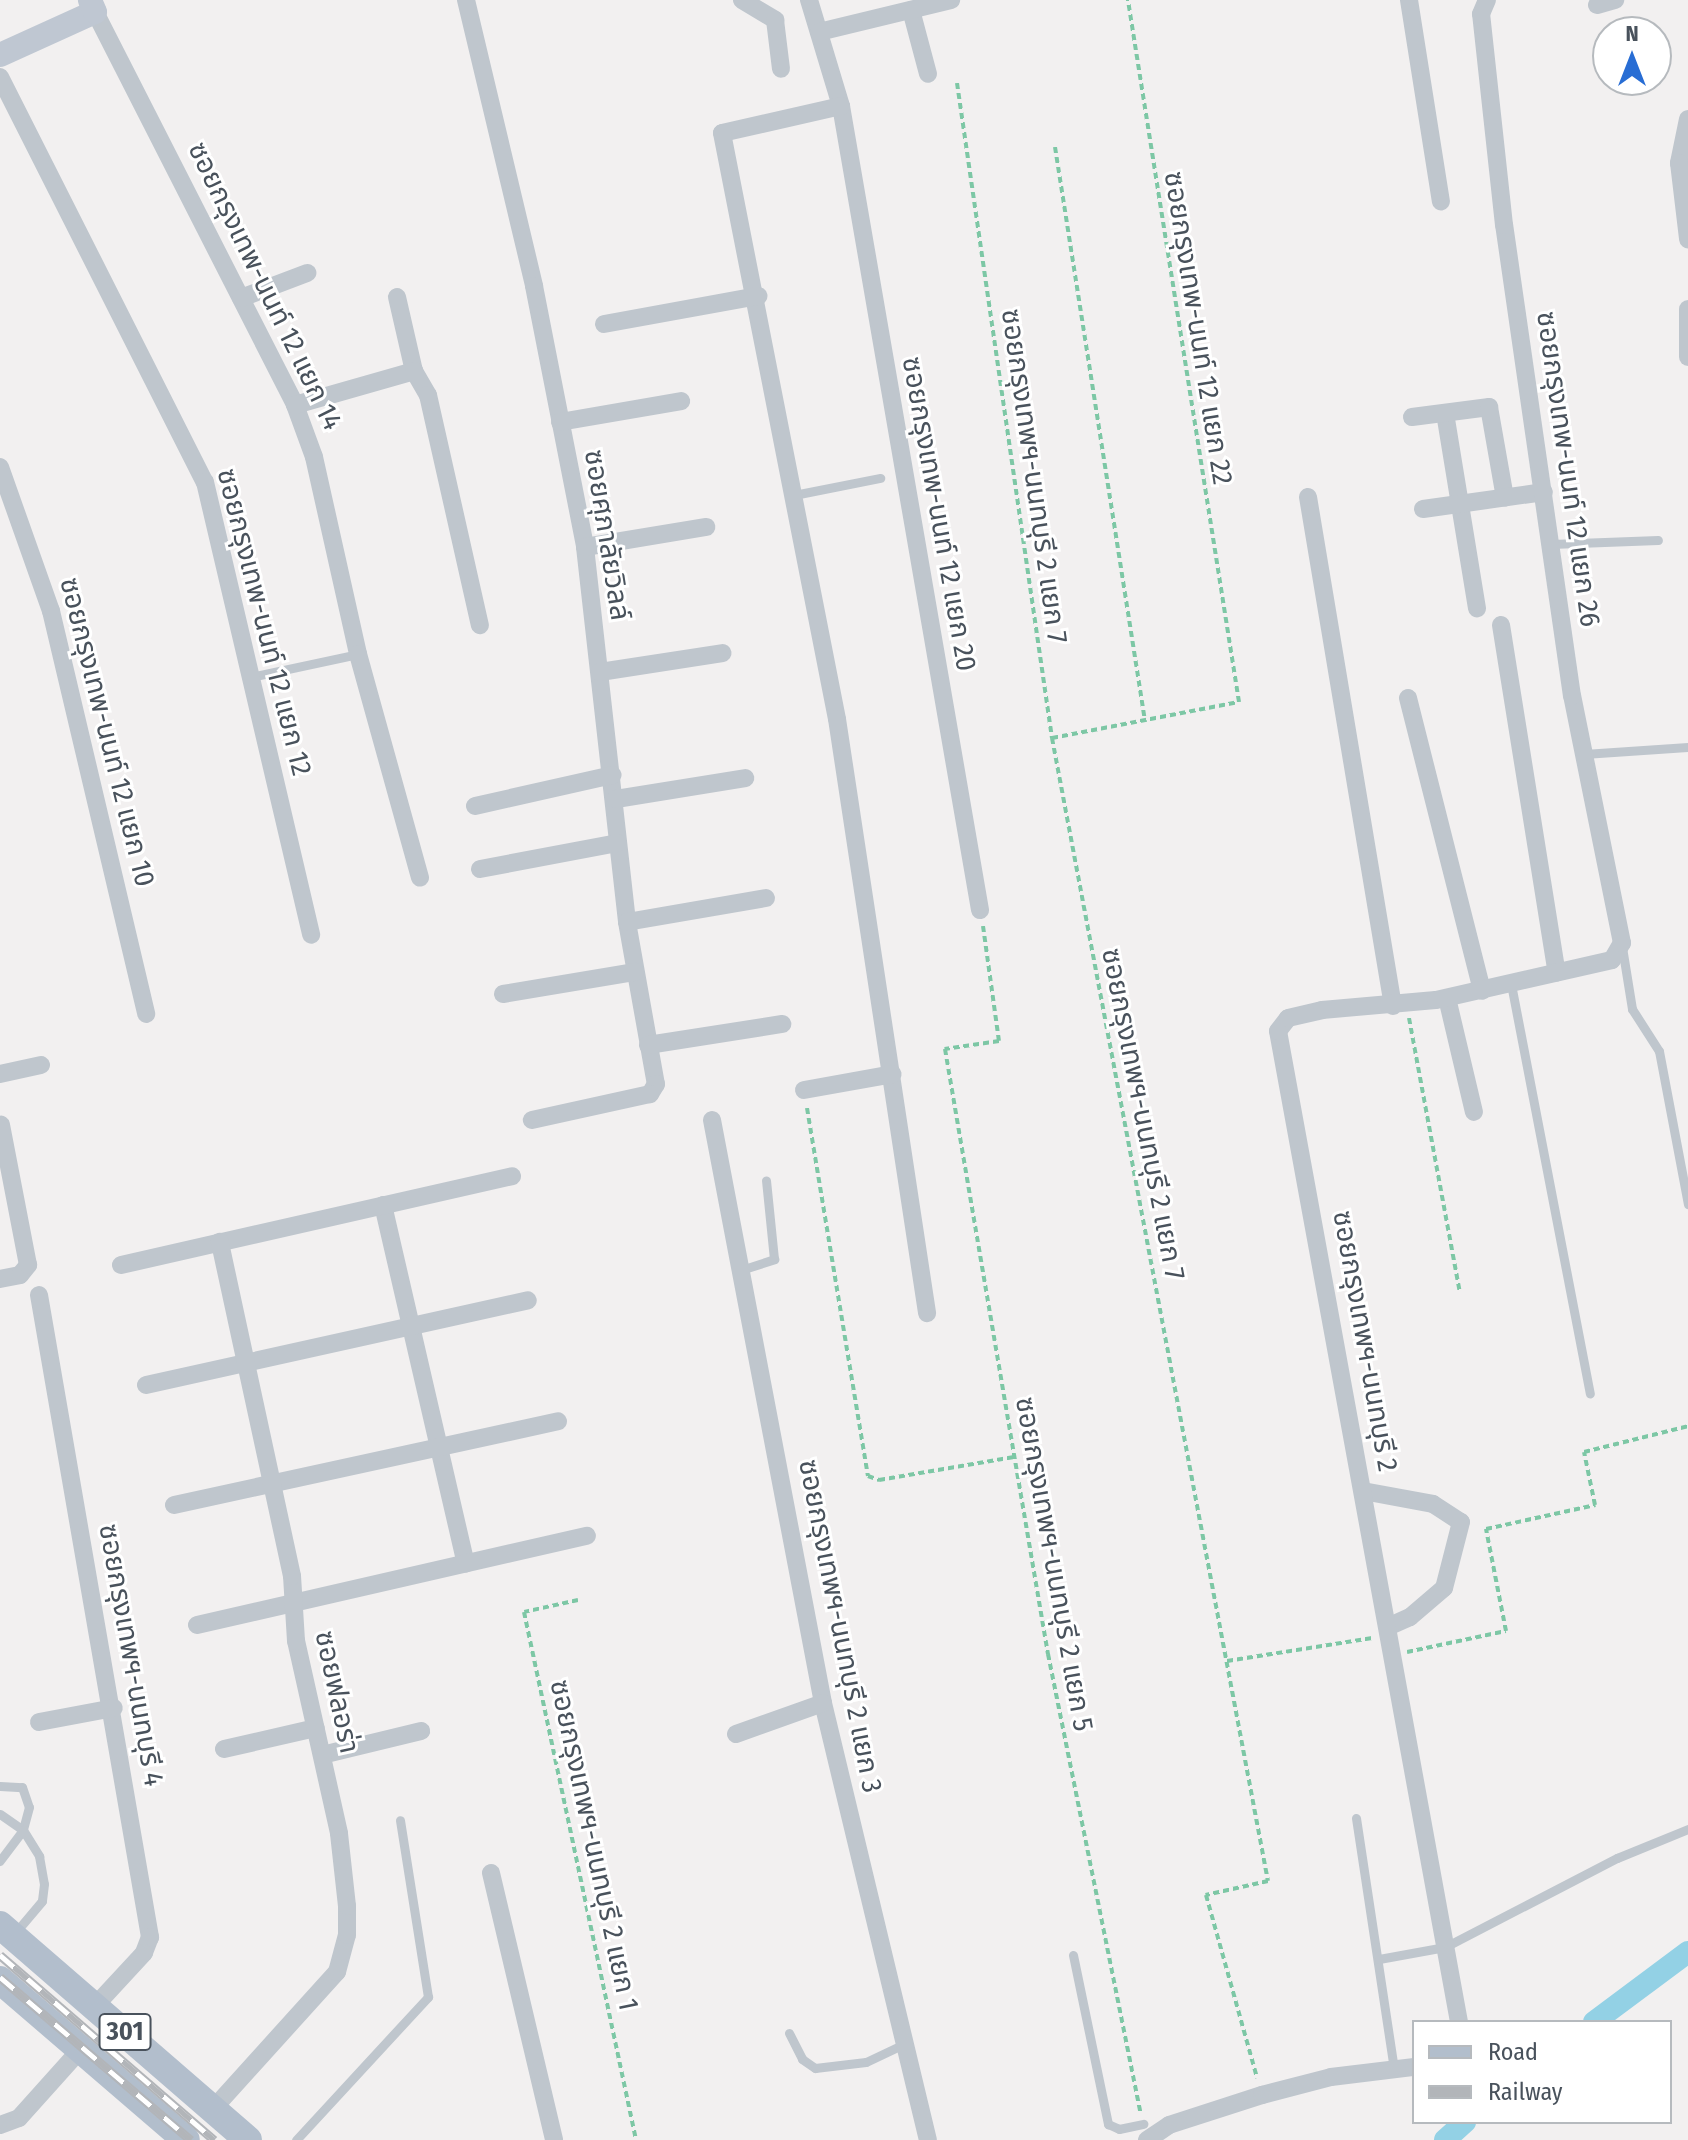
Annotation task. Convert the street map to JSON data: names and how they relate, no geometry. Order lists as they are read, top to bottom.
{
  "streets": {
    "main road": ["301"],
    "street": [
      "ซอยกรุงเทพ-นนท์ 12 แยก 14",
      "ซอยกรุงเทพ-นนท์ 12 แยก 26",
      "ซอยกรุงเทพ-นนท์ 12 แยก 20",
      "ซอยศุภาลัยวิลล์",
      "ซอยกรุงเทพ-นนท์ 12 แยก 12",
      "ซอยกรุงเทพ-นนท์ 12 แยก 10",
      "ซอยกรุงเทพฯ-นนทบุรี 2",
      "ซอยกรุงเทพฯ-นนทบุรี 2 แยก 3",
      "ซอยกรุงเทพฯ-นนทบุรี 4",
      "ซอยฟลอร่า"
    ],
    "path": [
      "ซอยกรุงเทพ-นนท์ 12 แยก 22",
      "ซอยกรุงเทพฯ-นนทบุรี 2 แยก 7",
      "ซอยกรุงเทพฯ-นนทบุรี 2 แยก 5",
      "ซอยกรุงเทพฯ-นนทบุรี 2 แยก 1"
    ]
  },
  "crossings": [
    ["ซอยกรุงเทพ-นนท์ 12 แยก 26", "ซอยกรุงเทพฯ-นนทบุรี 2"],
    ["ซอยกรุงเทพ-นนท์ 12 แยก 20", "ซอยกรุงเทพฯ-นนทบุรี 2 แยก 5"],
    ["ซอยกรุงเทพฯ-นนทบุรี 4", "301"],
    ["ซอยฟลอร่า", "301"]
  ],
  "legend": ["Road", "Railway"],
  "north": "top"
}
